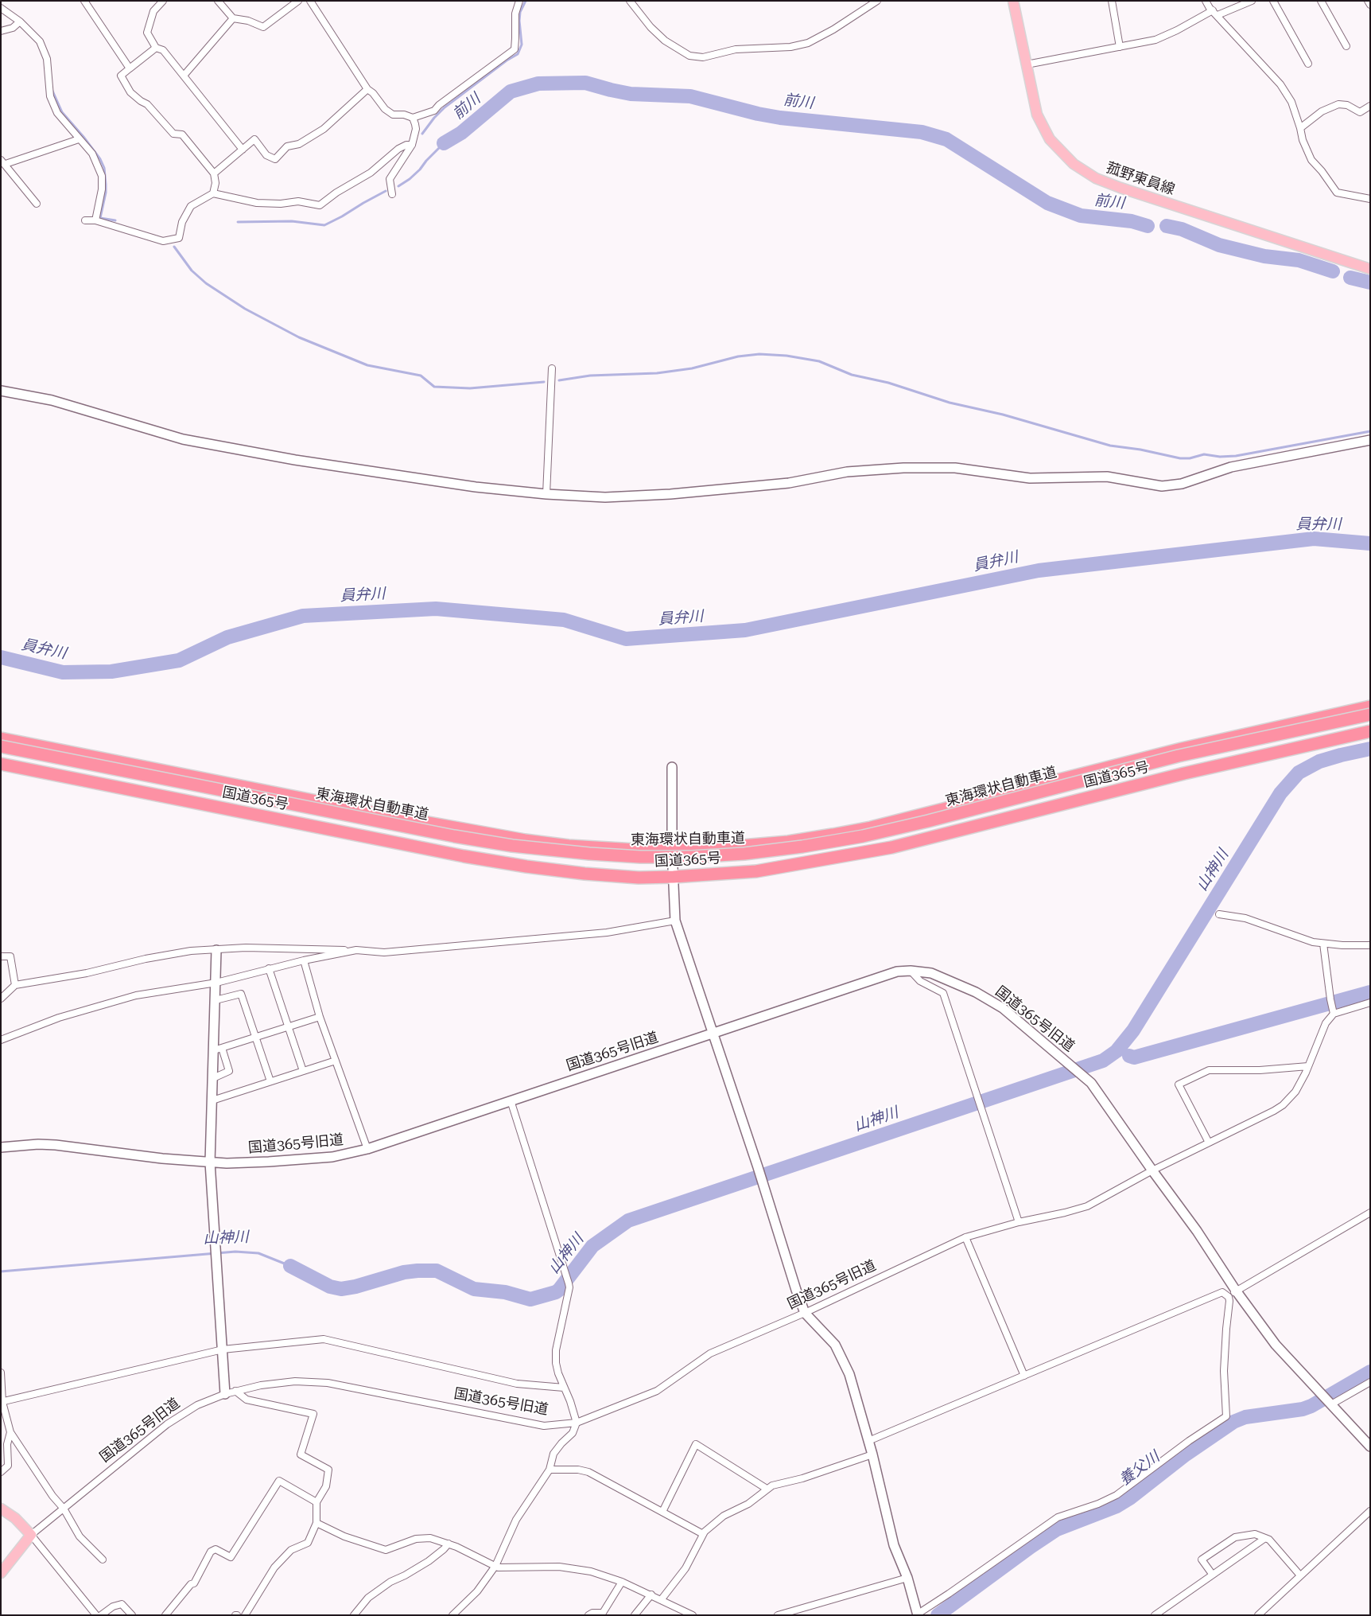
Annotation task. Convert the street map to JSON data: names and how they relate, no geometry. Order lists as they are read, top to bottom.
{
  "streets": {
    "highway": ["国道365号", "東海環状自動車道"],
    "main road": ["菰野東員線"],
    "street": ["国道365号旧道"]
  },
  "water": [
    "前川",
    "員弁川",
    "山神川",
    "養父川"
  ]
}
